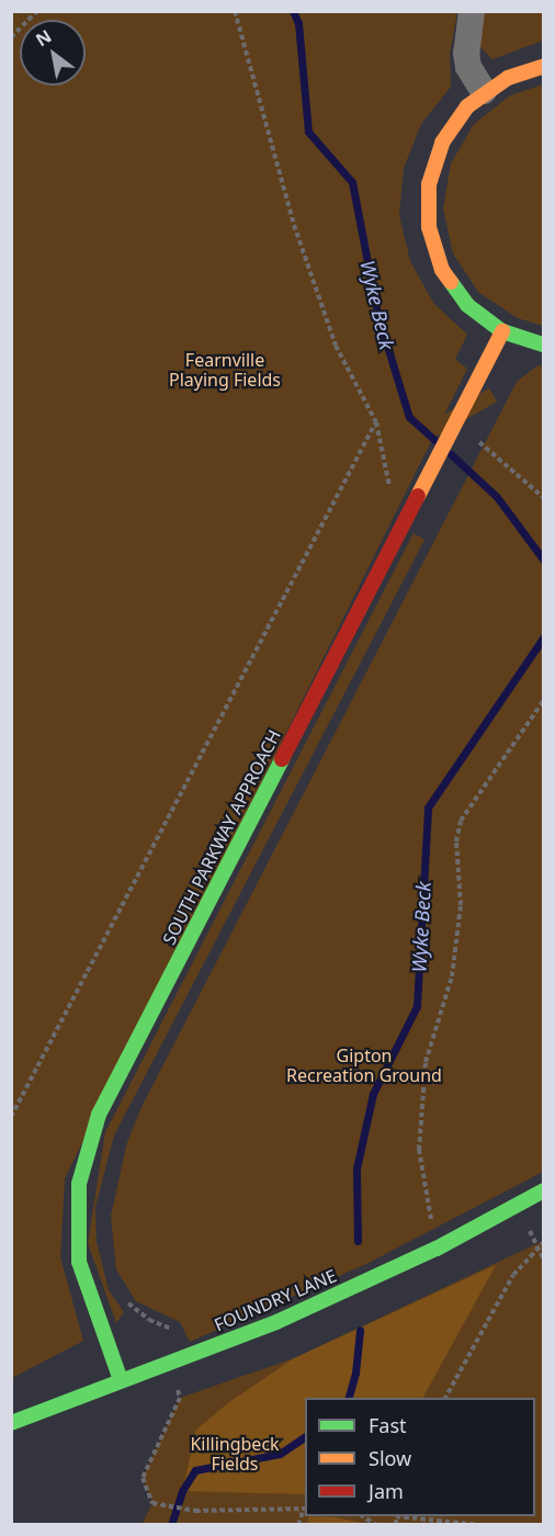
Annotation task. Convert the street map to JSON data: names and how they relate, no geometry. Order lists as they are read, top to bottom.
{
  "streets": {
    "street": ["SOUTH PARKWAY APPROACH", "FOUNDRY LANE"]
  },
  "crossings": [
    ["SOUTH PARKWAY APPROACH", "FOUNDRY LANE"]
  ],
  "water": ["Wyke Beck"],
  "parks": ["Fearnville Playing Fields", "Gipton Recreation Ground", "Killingbeck Fields"],
  "legend": ["Fast", "Slow", "Jam"],
  "north": "top left"
}
